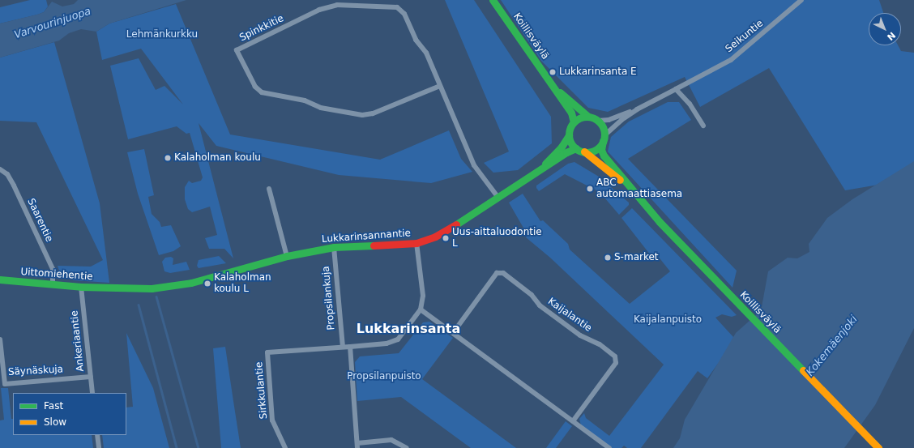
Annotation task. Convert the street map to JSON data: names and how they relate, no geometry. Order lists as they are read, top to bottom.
{
  "streets": {
    "main road": ["Koillisväylä", "Lukkarinsannantie", "Uittomiehentie"],
    "street": [
      "Spinkkitie",
      "Seikuntie",
      "Saarentie",
      "Propsilankuja",
      "Kaijalantie",
      "Ankeriaantie",
      "Säynäskuja",
      "Sirkkulantie"
    ]
  },
  "crossings": [
    ["Spinkkitie", "Lukkarinsannantie"],
    ["Koillisväylä", "Seikuntie"],
    ["Koillisväylä", "Lukkarinsannantie"],
    ["Seikuntie", "Lukkarinsannantie"],
    ["Saarentie", "Uittomiehentie"],
    ["Lukkarinsannantie", "Uittomiehentie"],
    ["Lukkarinsannantie", "Propsilankuja"],
    ["Uittomiehentie", "Ankeriaantie"],
    ["Propsilankuja", "Sirkkulantie"],
    ["Ankeriaantie", "Säynäskuja"]
  ],
  "districts": ["Lukkarinsanta"],
  "water": ["Varvourinjuopa", "Kokemäenjoki"],
  "parks": ["Lehmänkurkku", "Kaijalanpuisto", "Propsilanpuisto"],
  "places": [
    "Lukkarinsanta E",
    "Kalaholman koulu",
    "ABC automaattiasema",
    "Uus-aittaluodontie L",
    "S-market",
    "Kalaholman koulu L"
  ],
  "legend": ["Fast", "Slow"],
  "north": "bottom right"
}
